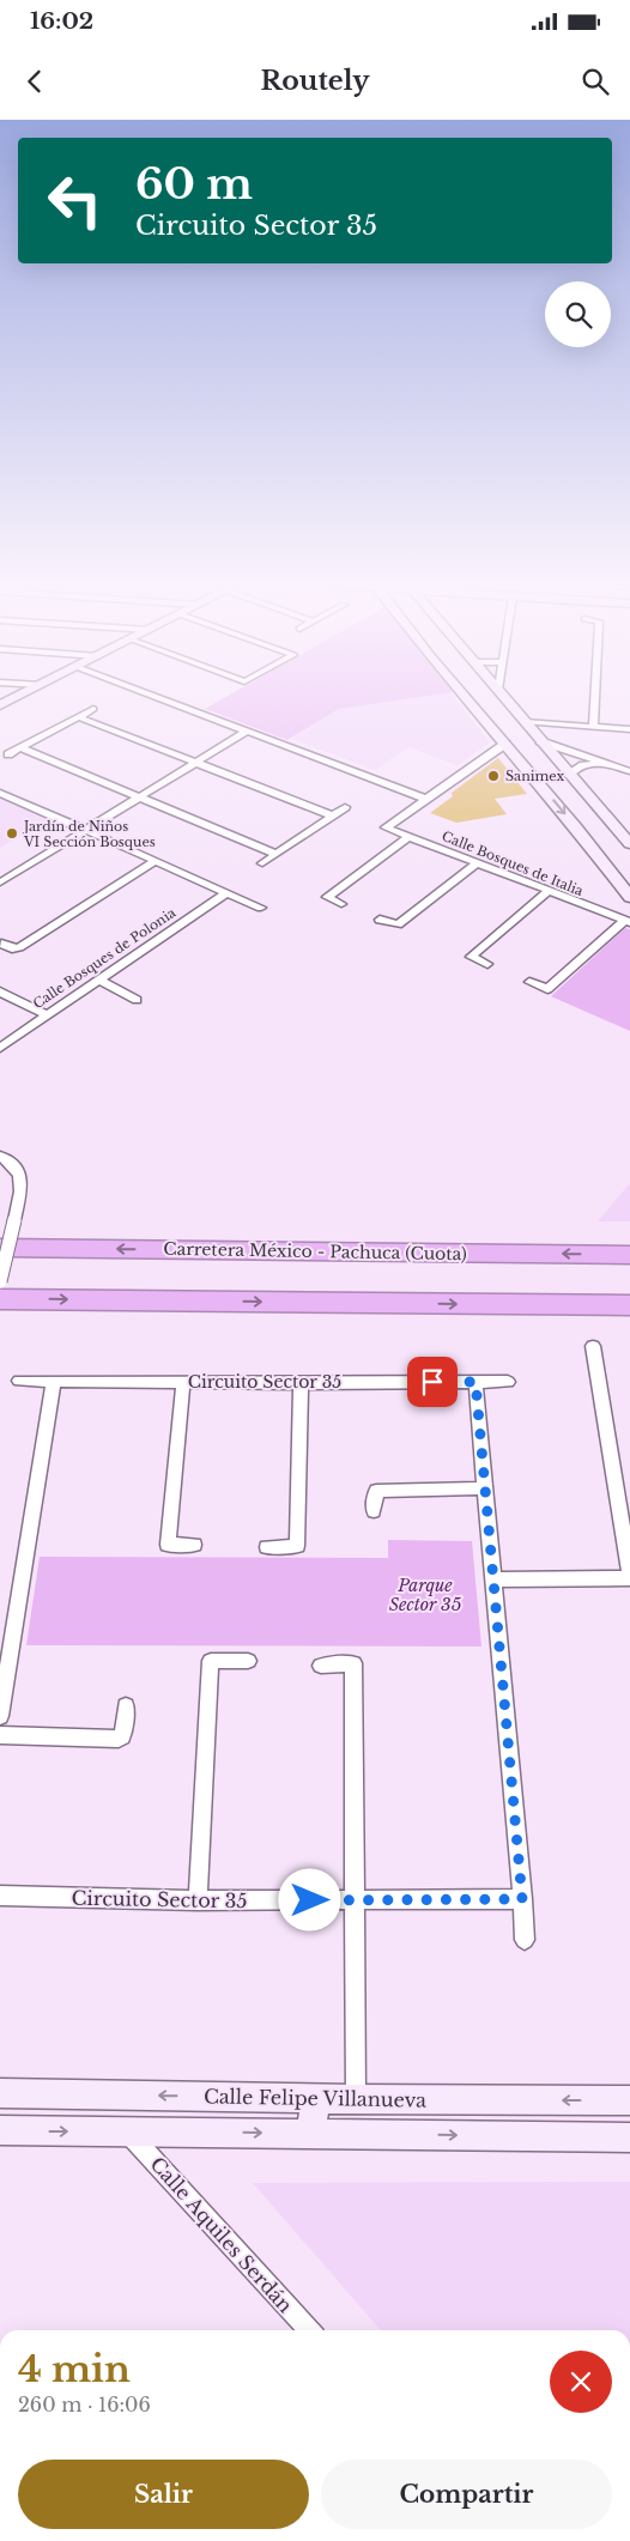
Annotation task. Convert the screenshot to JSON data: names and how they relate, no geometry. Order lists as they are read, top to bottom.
{
  "streets": {
    "highway": ["Carretera México - Pachuca (Cuota)"],
    "main road": ["Calle Felipe Villanueva"],
    "street": [
      "Calle Bosques de Italia",
      "Calle Bosques de Polonia",
      "Circuito Sector 35",
      "Calle Aquiles Serdán"
    ]
  },
  "crossings": [
    ["Calle Felipe Villanueva", "Calle Aquiles Serdán"]
  ],
  "parks": ["Parque Sector 35"],
  "places": ["Sanimex", "Jardín de Niños VI Sección Bosques"],
  "page": {
    "status": "16:02",
    "header": "Routely",
    "turn": ["60 m", "Circuito Sector 35"],
    "heading": ["4 min", "260 m · 16:06"],
    "buttons": ["Salir", "Compartir"]
  }
}
